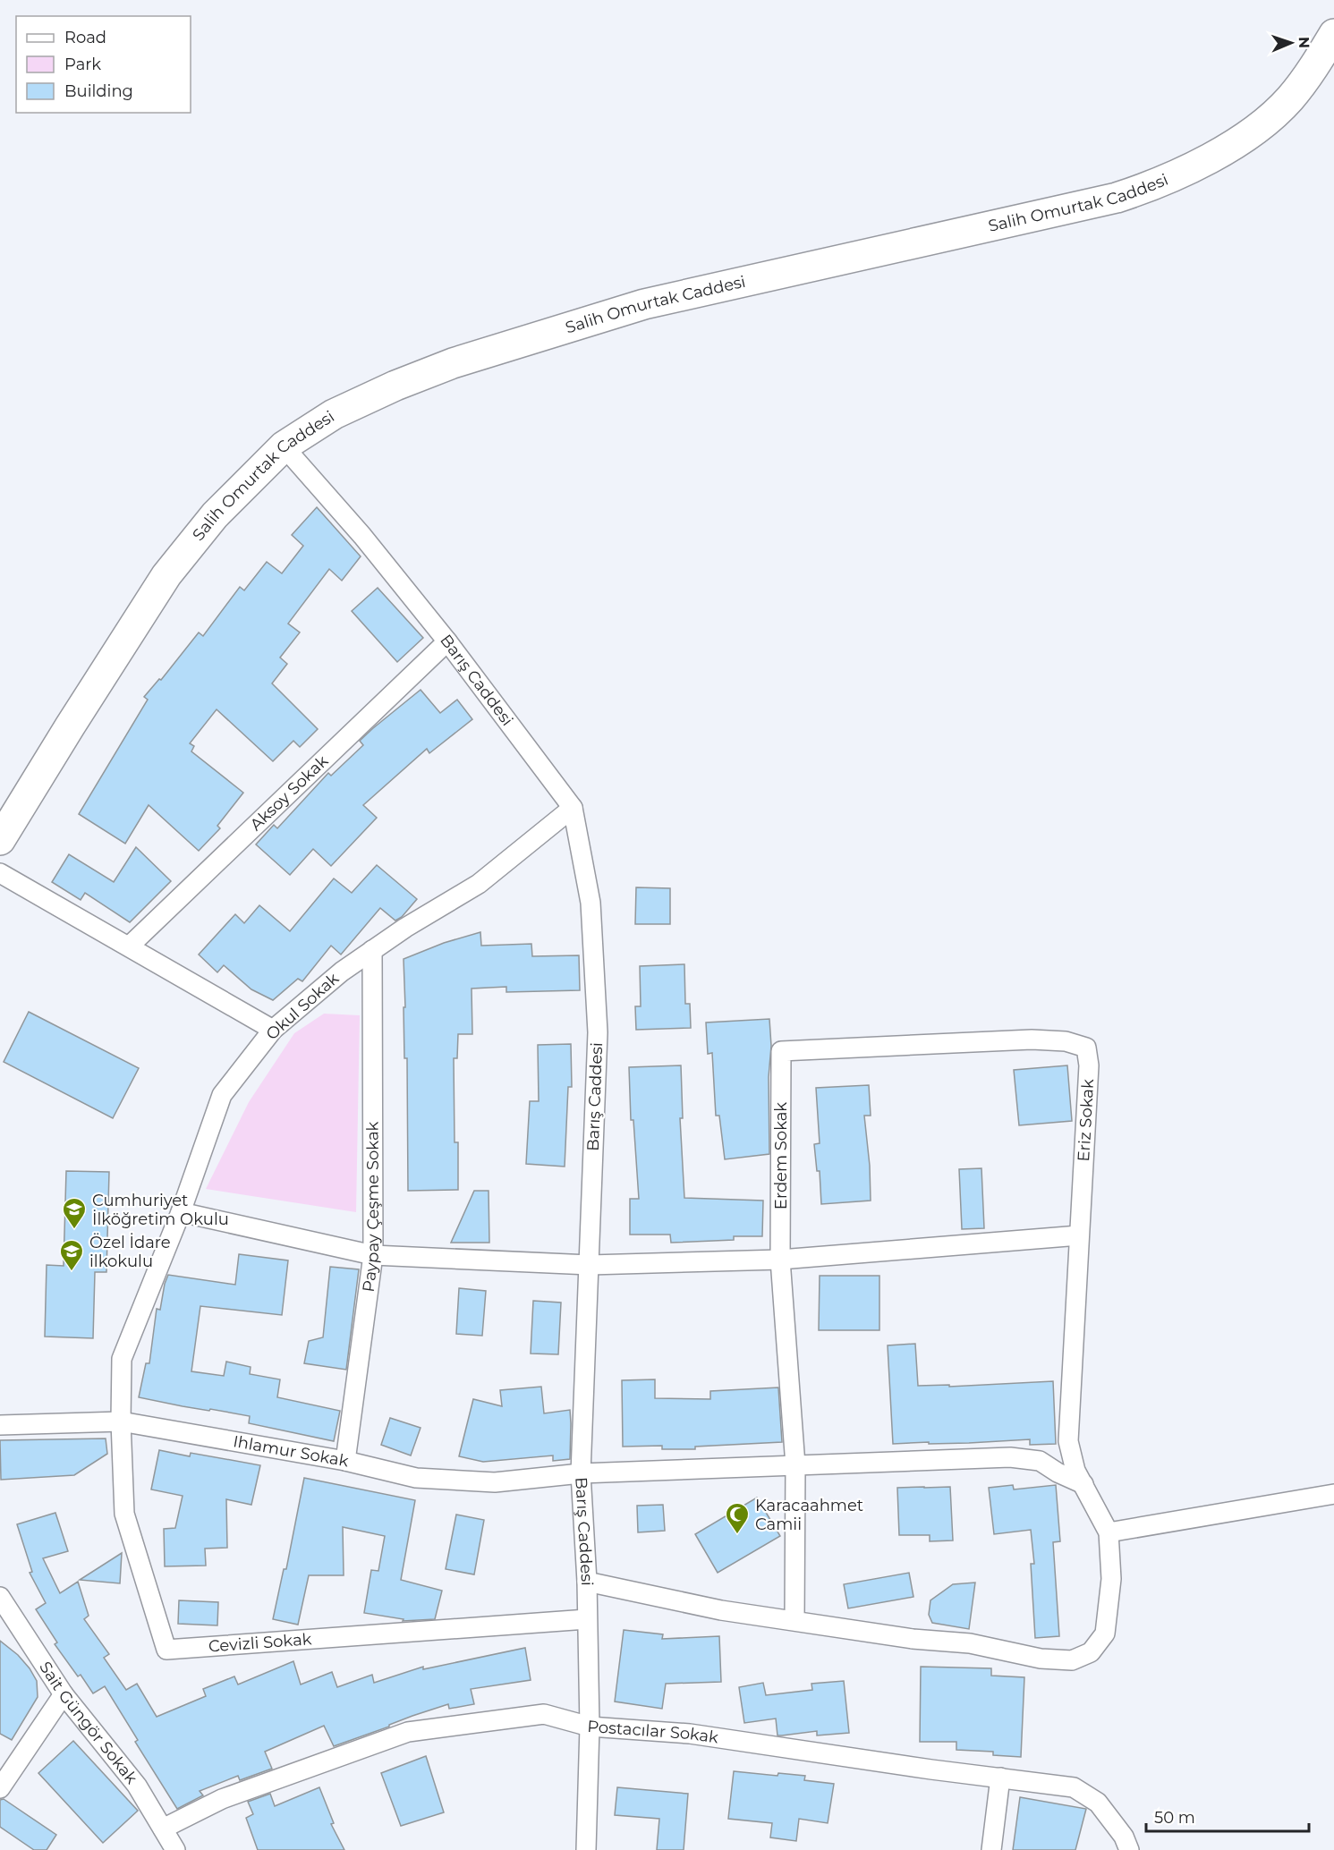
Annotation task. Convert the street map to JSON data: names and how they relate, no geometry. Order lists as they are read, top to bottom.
{
  "streets": {
    "main road": ["Salih Omurtak Caddesi"],
    "street": [
      "Barış Caddesi",
      "Aksoy Sokak",
      "Okul Sokak",
      "Eriz Sokak",
      "Erdem Sokak",
      "Paypay Çeşme Sokak",
      "Ihlamur Sokak",
      "Cevizli Sokak",
      "Sait Güngör Sokak",
      "Postacılar Sokak"
    ]
  },
  "crossings": [
    ["Salih Omurtak Caddesi", "Barış Caddesi"],
    ["Barış Caddesi", "Aksoy Sokak"],
    ["Barış Caddesi", "Okul Sokak"],
    ["Barış Caddesi", "Ihlamur Sokak"],
    ["Barış Caddesi", "Cevizli Sokak"],
    ["Barış Caddesi", "Postacılar Sokak"],
    ["Okul Sokak", "Paypay Çeşme Sokak"],
    ["Okul Sokak", "Ihlamur Sokak"],
    ["Okul Sokak", "Cevizli Sokak"],
    ["Eriz Sokak", "Erdem Sokak"],
    ["Eriz Sokak", "Ihlamur Sokak"],
    ["Erdem Sokak", "Ihlamur Sokak"],
    ["Paypay Çeşme Sokak", "Ihlamur Sokak"],
    ["Ihlamur Sokak", "Cevizli Sokak"],
    ["Sait Güngör Sokak", "Postacılar Sokak"]
  ],
  "places": {
    "school or university": ["Cumhuriyet İlköğretim Okulu", "Özel İdare ilkokulu"],
    "mosque": ["Karacaahmet Camii"]
  },
  "legend": ["Road", "Park", "Building"],
  "scale_bar": "50 m",
  "north": "right"
}
